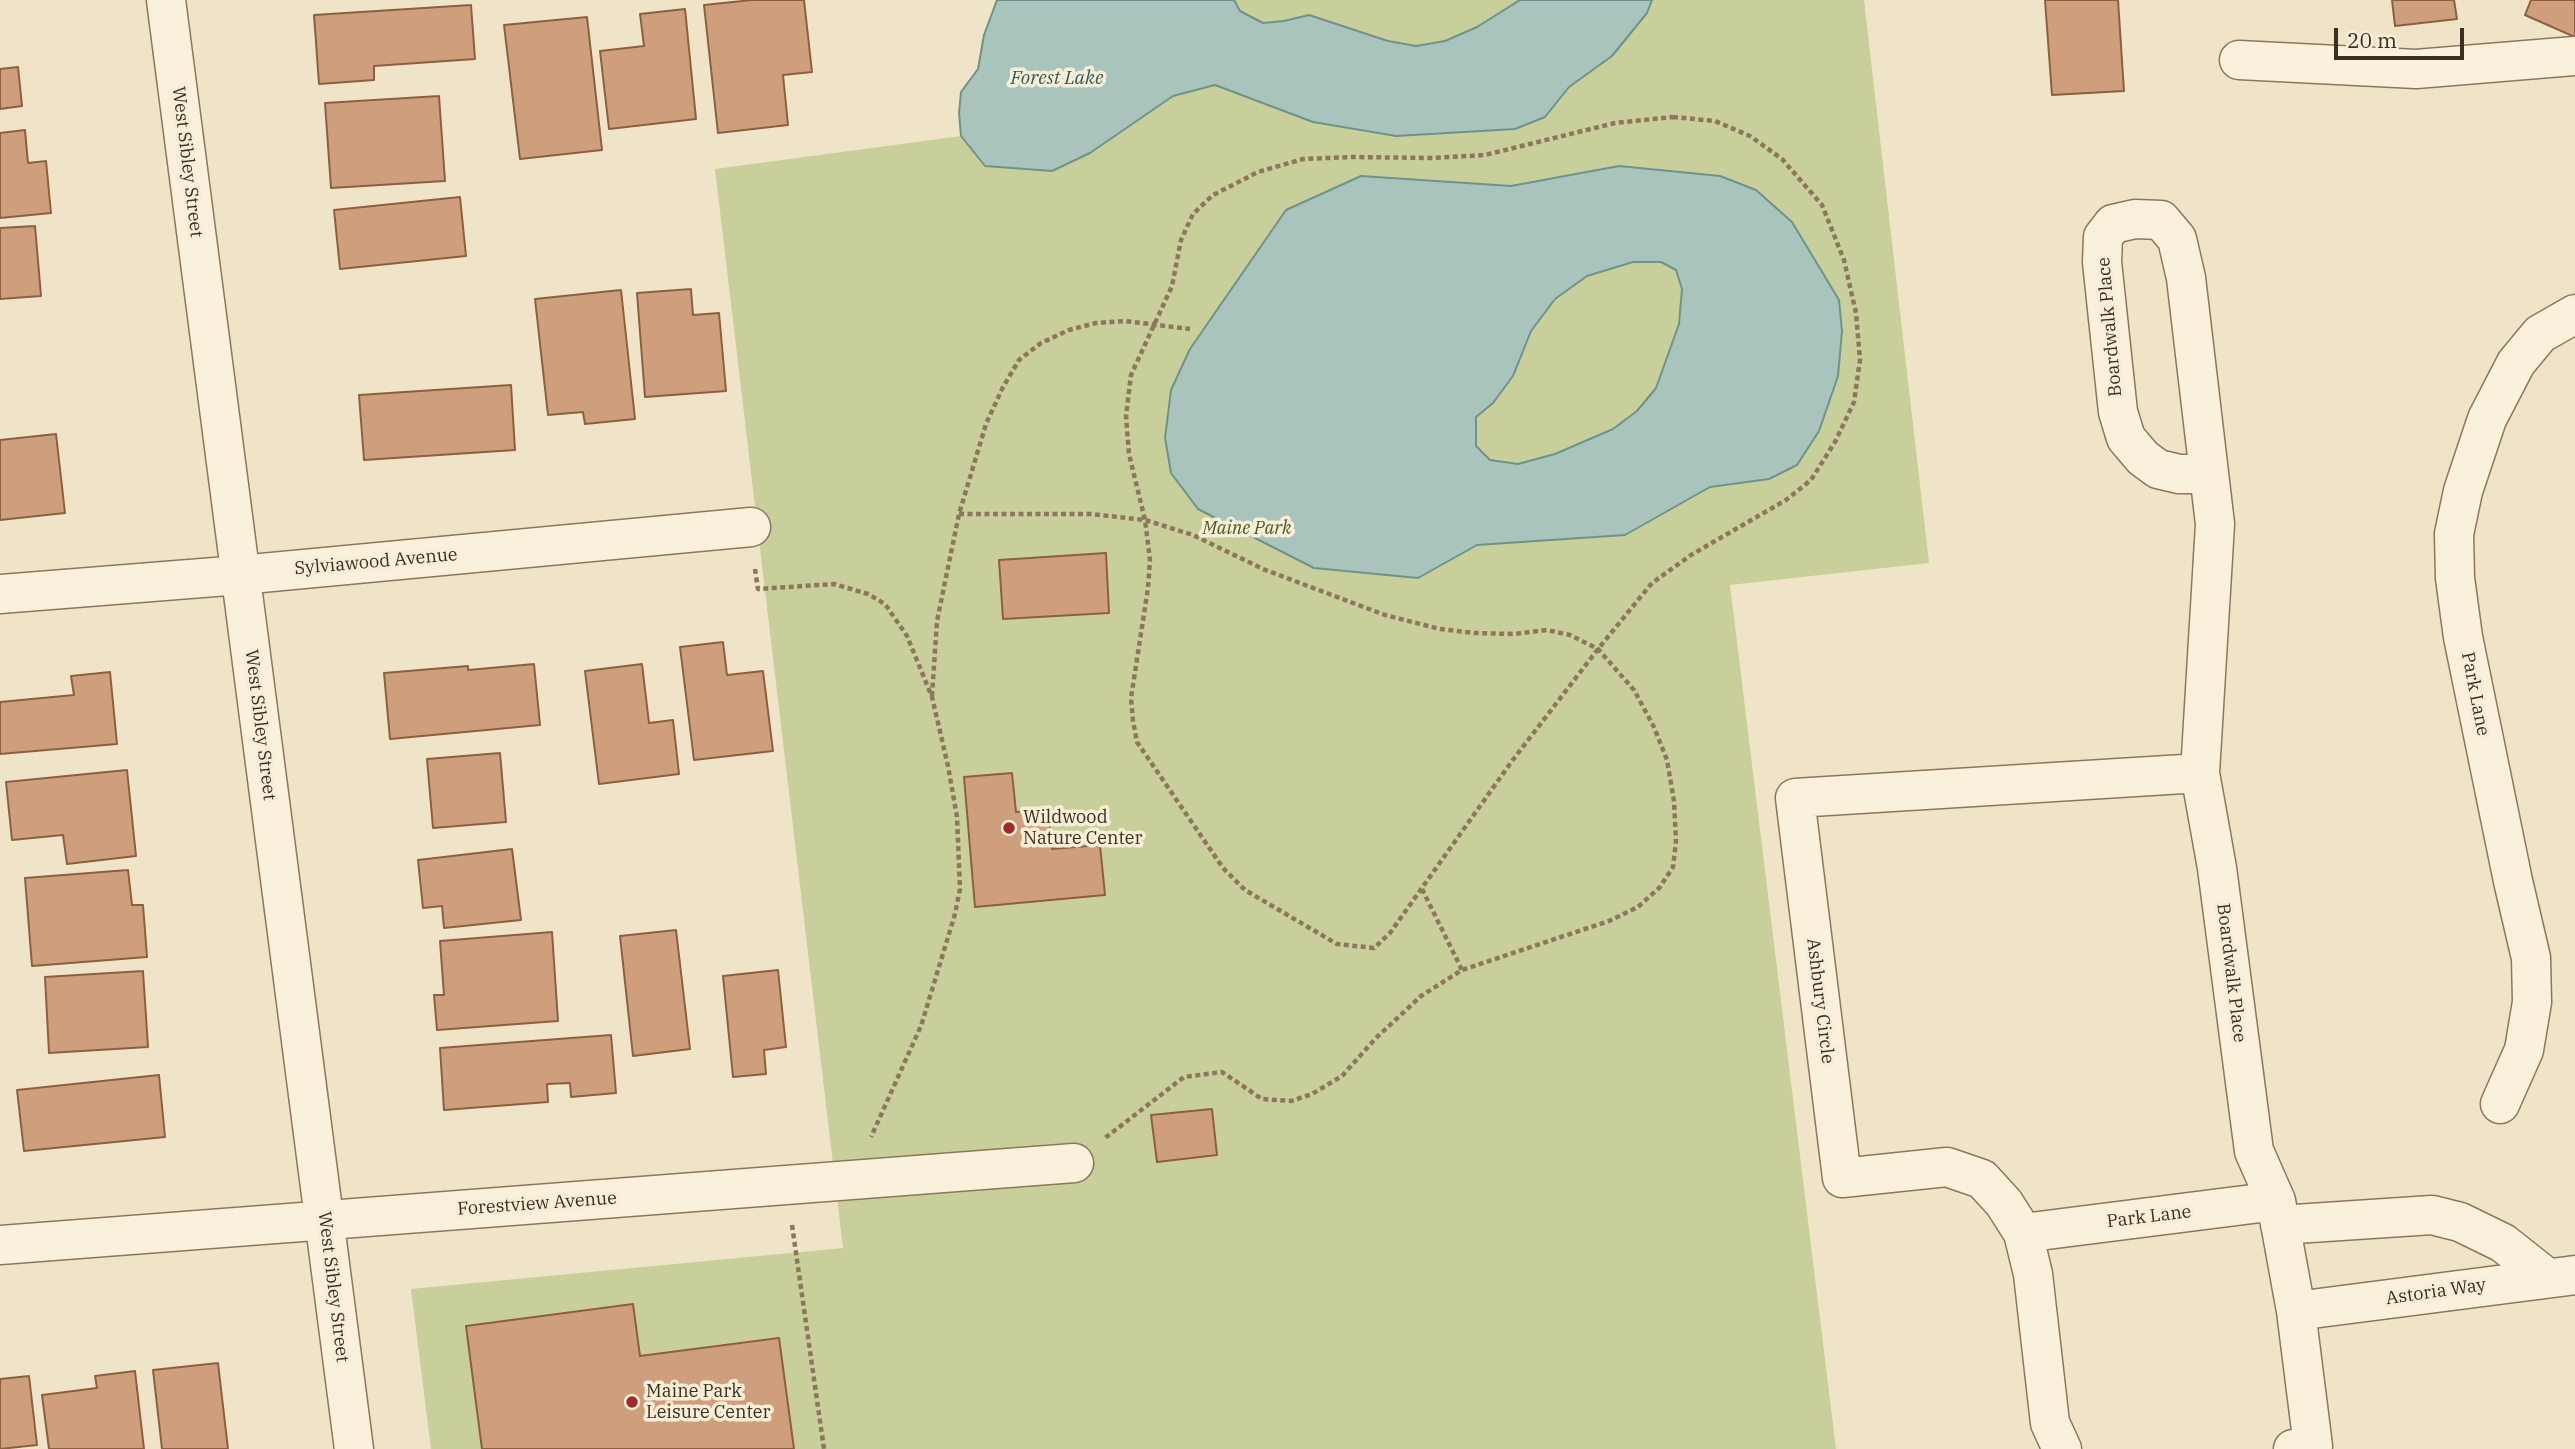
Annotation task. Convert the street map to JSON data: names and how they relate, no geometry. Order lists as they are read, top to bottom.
{
  "streets": {
    "street": [
      "West Sibley Street",
      "Boardwalk Place",
      "Sylviawood Avenue",
      "Park Lane",
      "Ashbury Circle",
      "Forestview Avenue",
      "Astoria Way"
    ]
  },
  "crossings": [
    ["West Sibley Street", "Sylviawood Avenue"],
    ["West Sibley Street", "Forestview Avenue"],
    ["Boardwalk Place", "Park Lane"],
    ["Boardwalk Place", "Ashbury Circle"],
    ["Boardwalk Place", "Astoria Way"],
    ["Park Lane", "Ashbury Circle"],
    ["Park Lane", "Astoria Way"]
  ],
  "water": ["Forest Lake"],
  "parks": ["Maine Park"],
  "places": ["Wildwood Nature Center", "Maine Park Leisure Center"],
  "scale_bar": "20 m"
}
